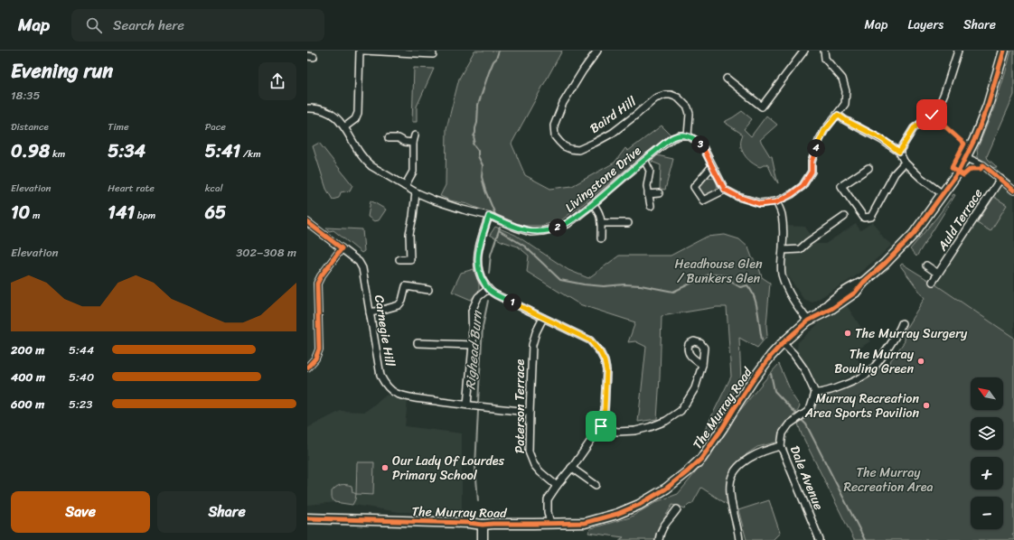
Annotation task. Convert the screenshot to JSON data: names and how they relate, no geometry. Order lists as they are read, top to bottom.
{
  "streets": {
    "street": [
      "Baird Hill",
      "Livingstone Drive",
      "Auld Terrace",
      "Carnegie Hill",
      "Paterson Terrace",
      "The Murray Road",
      "Dale Avenue"
    ]
  },
  "crossings": [
    ["Baird Hill", "Livingstone Drive"],
    ["Carnegie Hill", "Paterson Terrace"]
  ],
  "water": ["Righead Burn"],
  "parks": ["Headhouse Glen / Bunkers Glen", "The Murray Recreation Area"],
  "places": [
    "The Murray Surgery",
    "The Murray Bowling Green",
    "Murray Recreation Area Sports Pavilion",
    "Our Lady Of Lourdes Primary School"
  ],
  "north": "top left",
  "page": {
    "header": "Map",
    "search": "Search here",
    "nav": ["Map", "Layers", "Share"],
    "heading": ["Evening run", "18:35"],
    "stats": [
      ["Distance", "0.98 km"],
      ["Time", "5:34"],
      ["Pace", "5:41 /km"],
      ["Elevation", "10 m"],
      ["Heart rate", "141 bpm"],
      ["kcal", "65"]
    ],
    "pins": [
      "3",
      "4",
      "2",
      "1"
    ],
    "chart": ["Elevation", "302–308 m"],
    "list": [
      {
        "name": "200 m",
        "note": "5:44"
      },
      {
        "name": "400 m",
        "note": "5:40"
      },
      {
        "name": "600 m",
        "note": "5:23"
      }
    ],
    "map_buttons": ["+", "−"],
    "buttons": ["Save", "Share"]
  }
}
